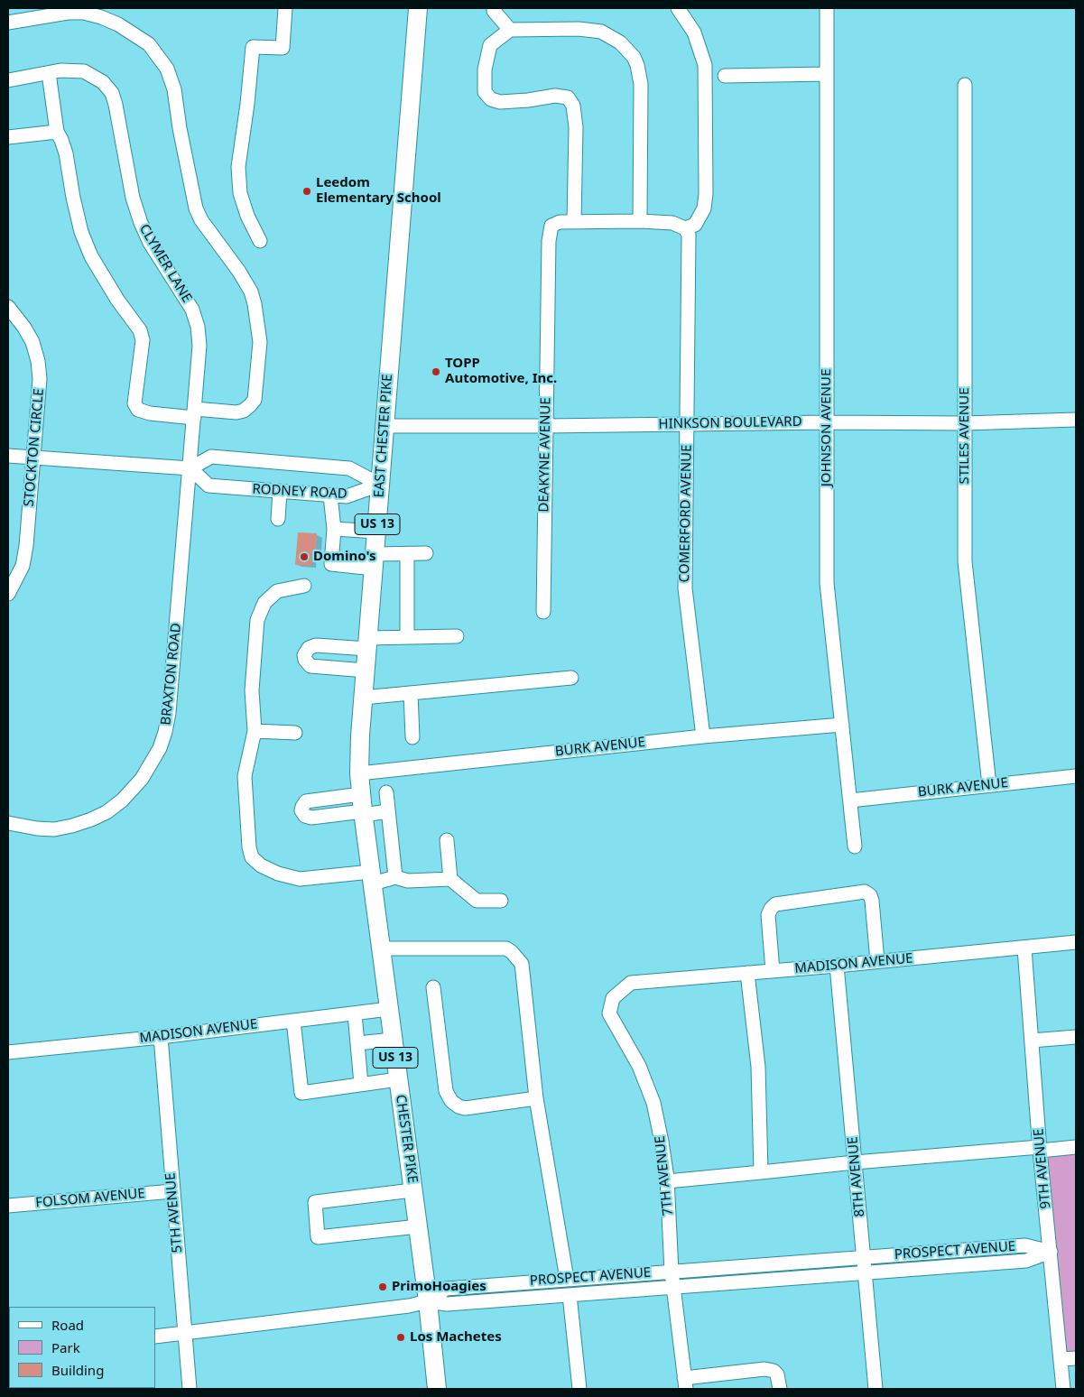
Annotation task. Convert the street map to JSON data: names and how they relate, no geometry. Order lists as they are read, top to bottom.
{
  "streets": {
    "main road": ["EAST CHESTER PIKE", "US 13", "CHESTER PIKE"],
    "street": [
      "CLYMER LANE",
      "HINKSON BOULEVARD",
      "JOHNSON AVENUE",
      "STILES AVENUE",
      "STOCKTON CIRCLE",
      "DEAKYNE AVENUE",
      "RODNEY ROAD",
      "COMERFORD AVENUE",
      "BRAXTON ROAD",
      "BURK AVENUE",
      "MADISON AVENUE",
      "9TH AVENUE",
      "7TH AVENUE",
      "8TH AVENUE",
      "FOLSOM AVENUE",
      "5TH AVENUE",
      "PROSPECT AVENUE"
    ]
  },
  "crossings": [
    ["CLYMER LANE", "RODNEY ROAD"],
    ["CLYMER LANE", "BRAXTON ROAD"],
    ["HINKSON BOULEVARD", "JOHNSON AVENUE"],
    ["HINKSON BOULEVARD", "EAST CHESTER PIKE"],
    ["HINKSON BOULEVARD", "STILES AVENUE"],
    ["HINKSON BOULEVARD", "DEAKYNE AVENUE"],
    ["HINKSON BOULEVARD", "COMERFORD AVENUE"],
    ["JOHNSON AVENUE", "BURK AVENUE"],
    ["EAST CHESTER PIKE", "RODNEY ROAD"],
    ["EAST CHESTER PIKE", "BURK AVENUE"],
    ["EAST CHESTER PIKE", "CHESTER PIKE"],
    ["STILES AVENUE", "BURK AVENUE"],
    ["RODNEY ROAD", "BRAXTON ROAD"],
    ["COMERFORD AVENUE", "BURK AVENUE"],
    ["MADISON AVENUE", "CHESTER PIKE"],
    ["MADISON AVENUE", "9TH AVENUE"],
    ["MADISON AVENUE", "7TH AVENUE"],
    ["MADISON AVENUE", "8TH AVENUE"],
    ["MADISON AVENUE", "5TH AVENUE"],
    ["CHESTER PIKE", "PROSPECT AVENUE"],
    ["9TH AVENUE", "PROSPECT AVENUE"],
    ["7TH AVENUE", "PROSPECT AVENUE"],
    ["8TH AVENUE", "PROSPECT AVENUE"],
    ["FOLSOM AVENUE", "5TH AVENUE"],
    ["5TH AVENUE", "PROSPECT AVENUE"]
  ],
  "places": [
    "Leedom Elementary School",
    "TOPP Automotive, Inc.",
    "Domino's",
    "PrimoHoagies",
    "Los Machetes"
  ],
  "legend": ["Road", "Park", "Building"]
}
